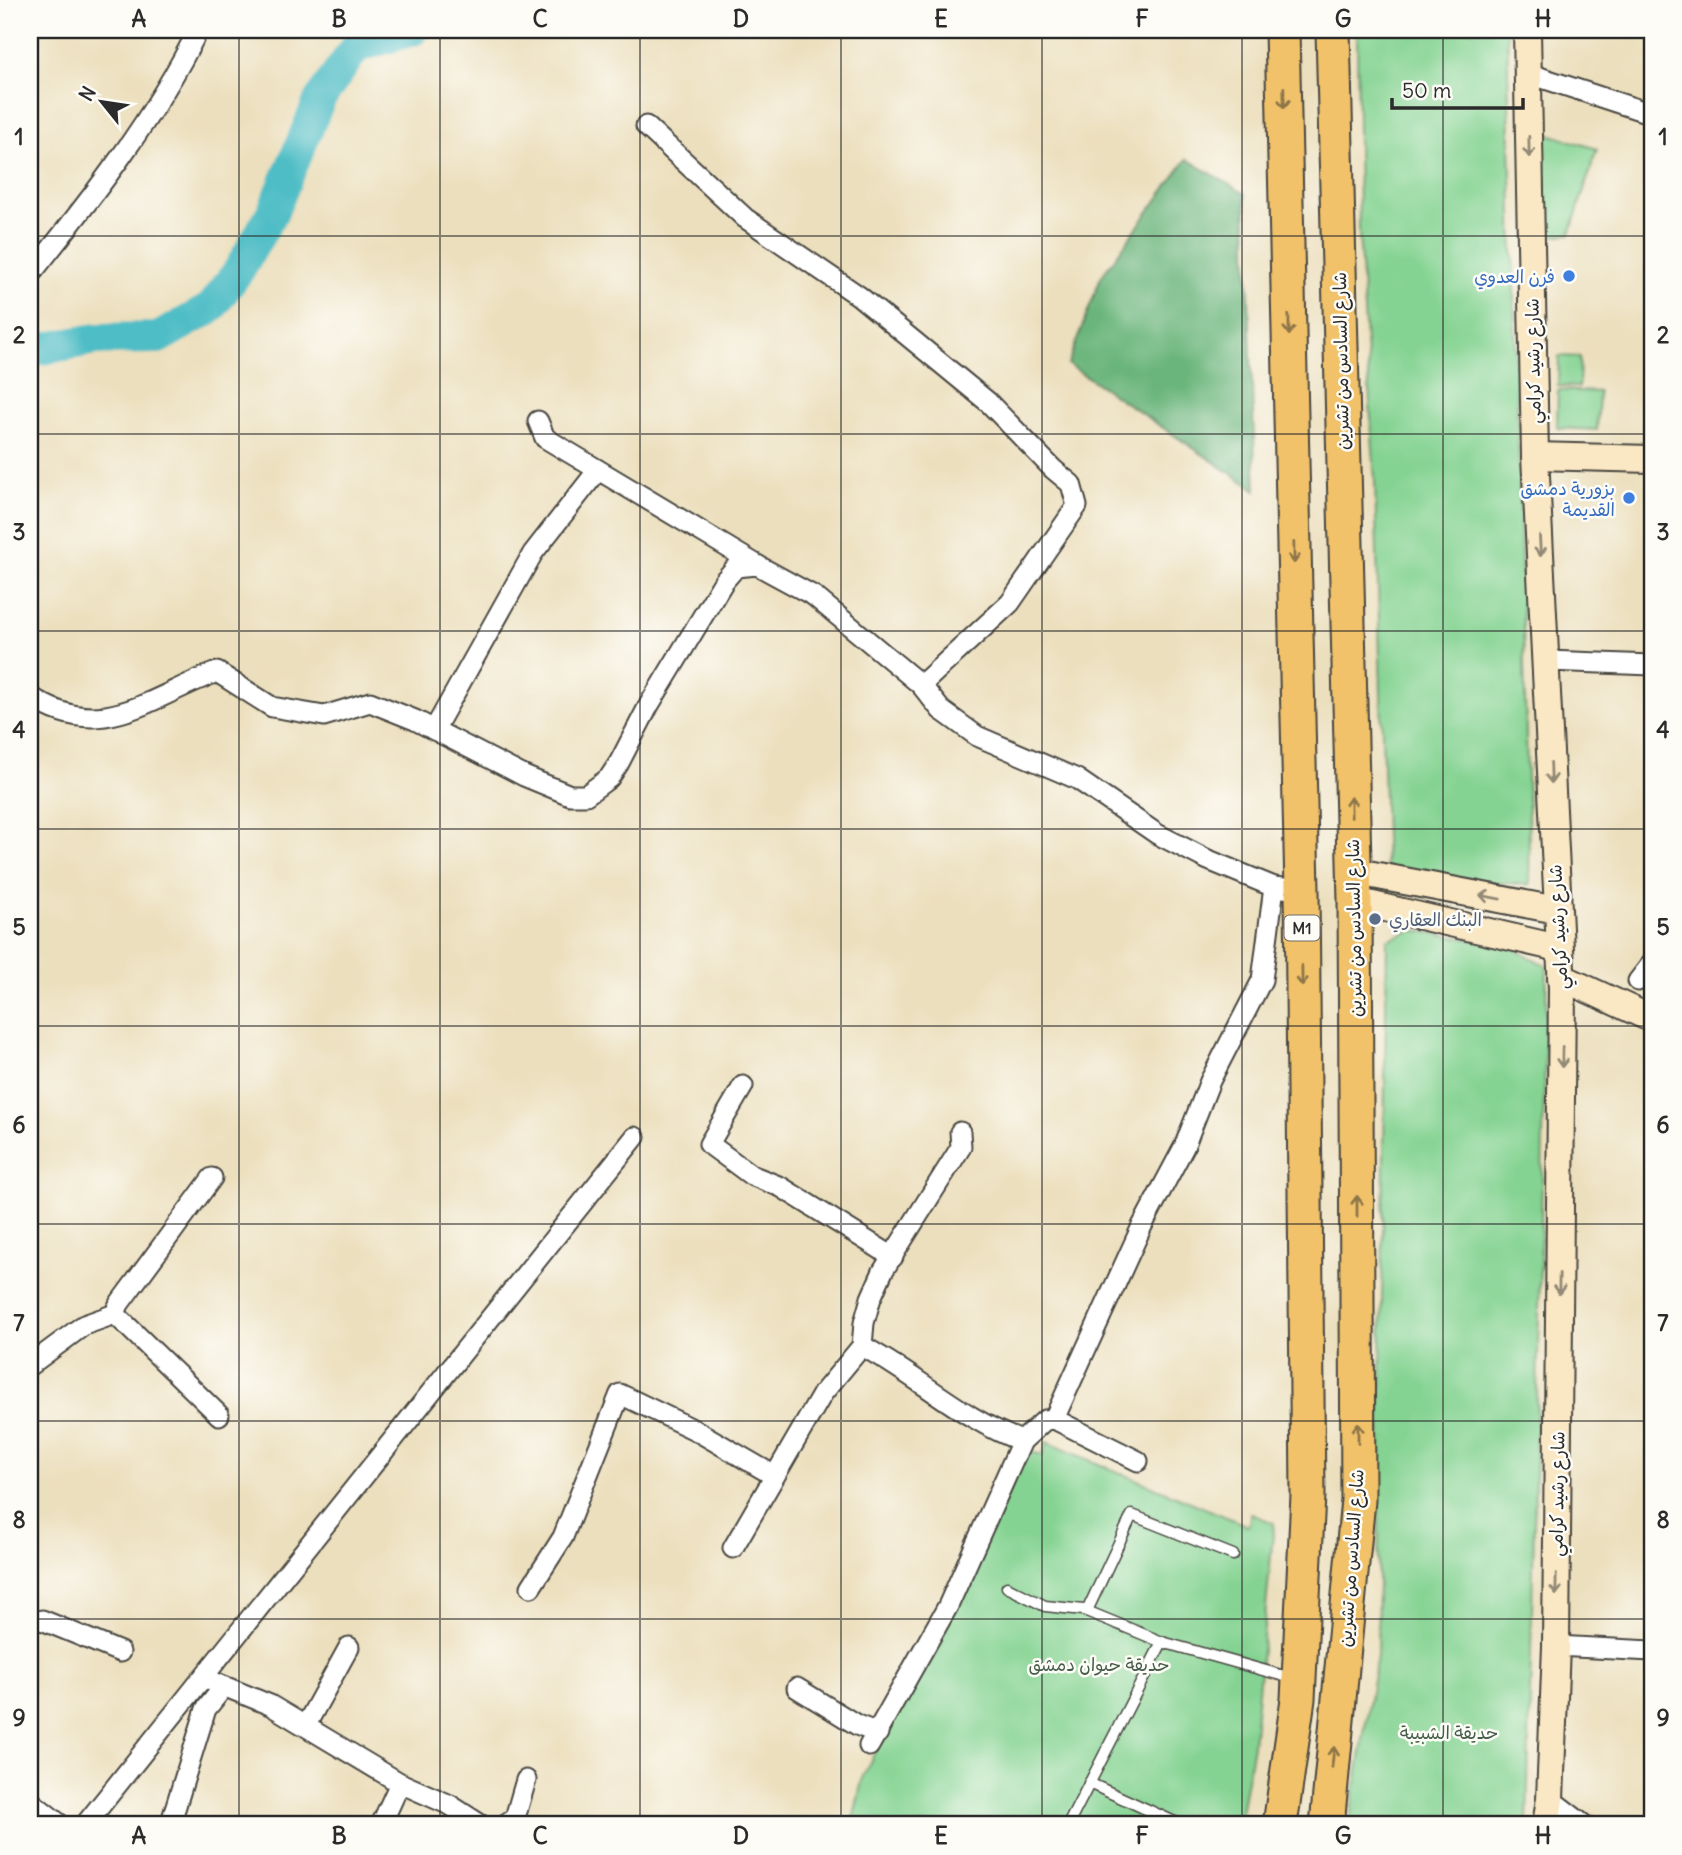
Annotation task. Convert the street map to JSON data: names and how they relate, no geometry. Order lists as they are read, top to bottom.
{
  "streets": {
    "highway": ["شارع السادس من تشرين", "M1"],
    "main road": ["شارع رشيد كرامي"]
  },
  "one_way": ["شارع رشيد كرامي"],
  "parks": ["حديقة حيوان دمشق", "حديقة الشبيبة"],
  "places": ["فرن العدوي", "بزورية دمشق القديمة", "البنك العقاري"],
  "scale_bar": "50 m",
  "north": "top left",
  "grid": {
    "columns": [
      "A",
      "B",
      "C",
      "D",
      "E",
      "F",
      "G",
      "H"
    ],
    "rows": [
      "1",
      "2",
      "3",
      "4",
      "5",
      "6",
      "7",
      "8",
      "9"
    ]
  }
}
